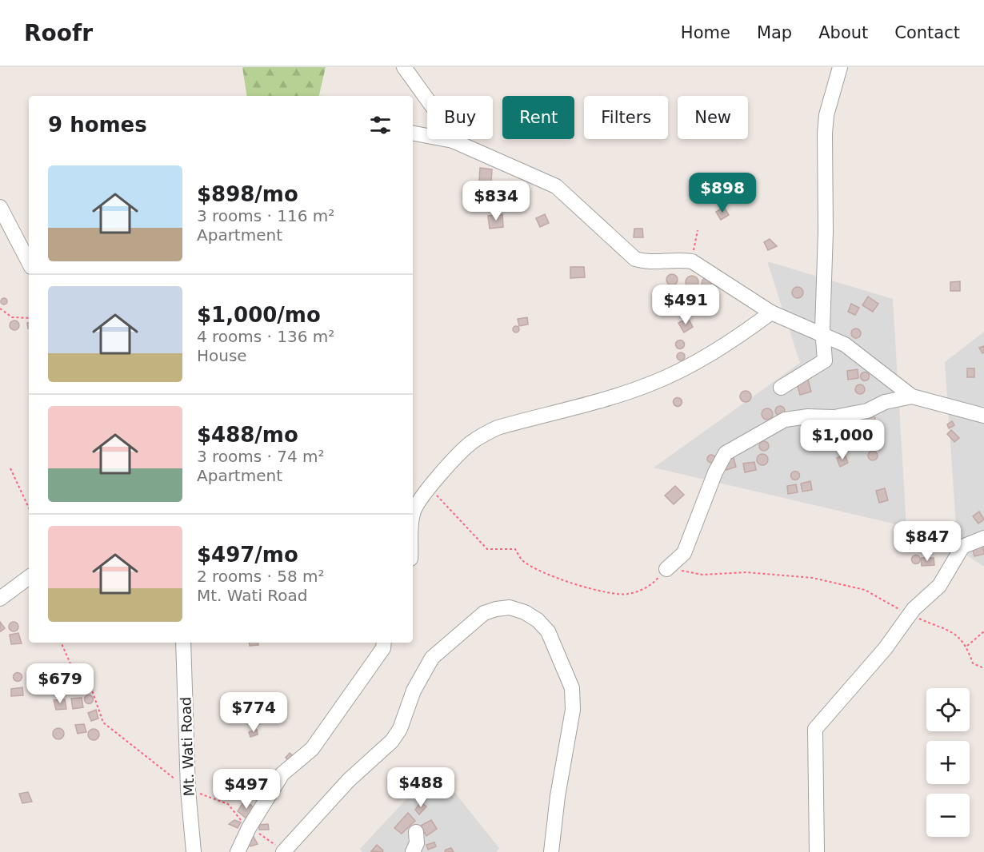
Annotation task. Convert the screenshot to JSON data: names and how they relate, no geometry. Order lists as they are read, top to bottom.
{
  "streets": {
    "street": ["Mt. Wati Road"]
  },
  "page": {
    "header": "Roofr",
    "nav": [
      "Home",
      "Map",
      "About",
      "Contact"
    ],
    "chip": [
      "Buy",
      "Rent",
      "Filters",
      "New"
    ],
    "heading": "9 homes",
    "list": [
      {
        "name": "$898/mo",
        "note": "3 rooms · 116 m² · Apartment"
      },
      {
        "name": "$1,000/mo",
        "note": "4 rooms · 136 m² · House"
      },
      {
        "name": "$488/mo",
        "note": "3 rooms · 74 m² · Apartment"
      },
      {
        "name": "$497/mo",
        "note": "2 rooms · 58 m² · Mt. Wati Road"
      }
    ],
    "price": [
      "$898",
      "$834",
      "$491",
      "$1,000",
      "$847",
      "$679",
      "$774",
      "$488",
      "$497"
    ],
    "map_buttons": ["+", "−"]
  }
}
